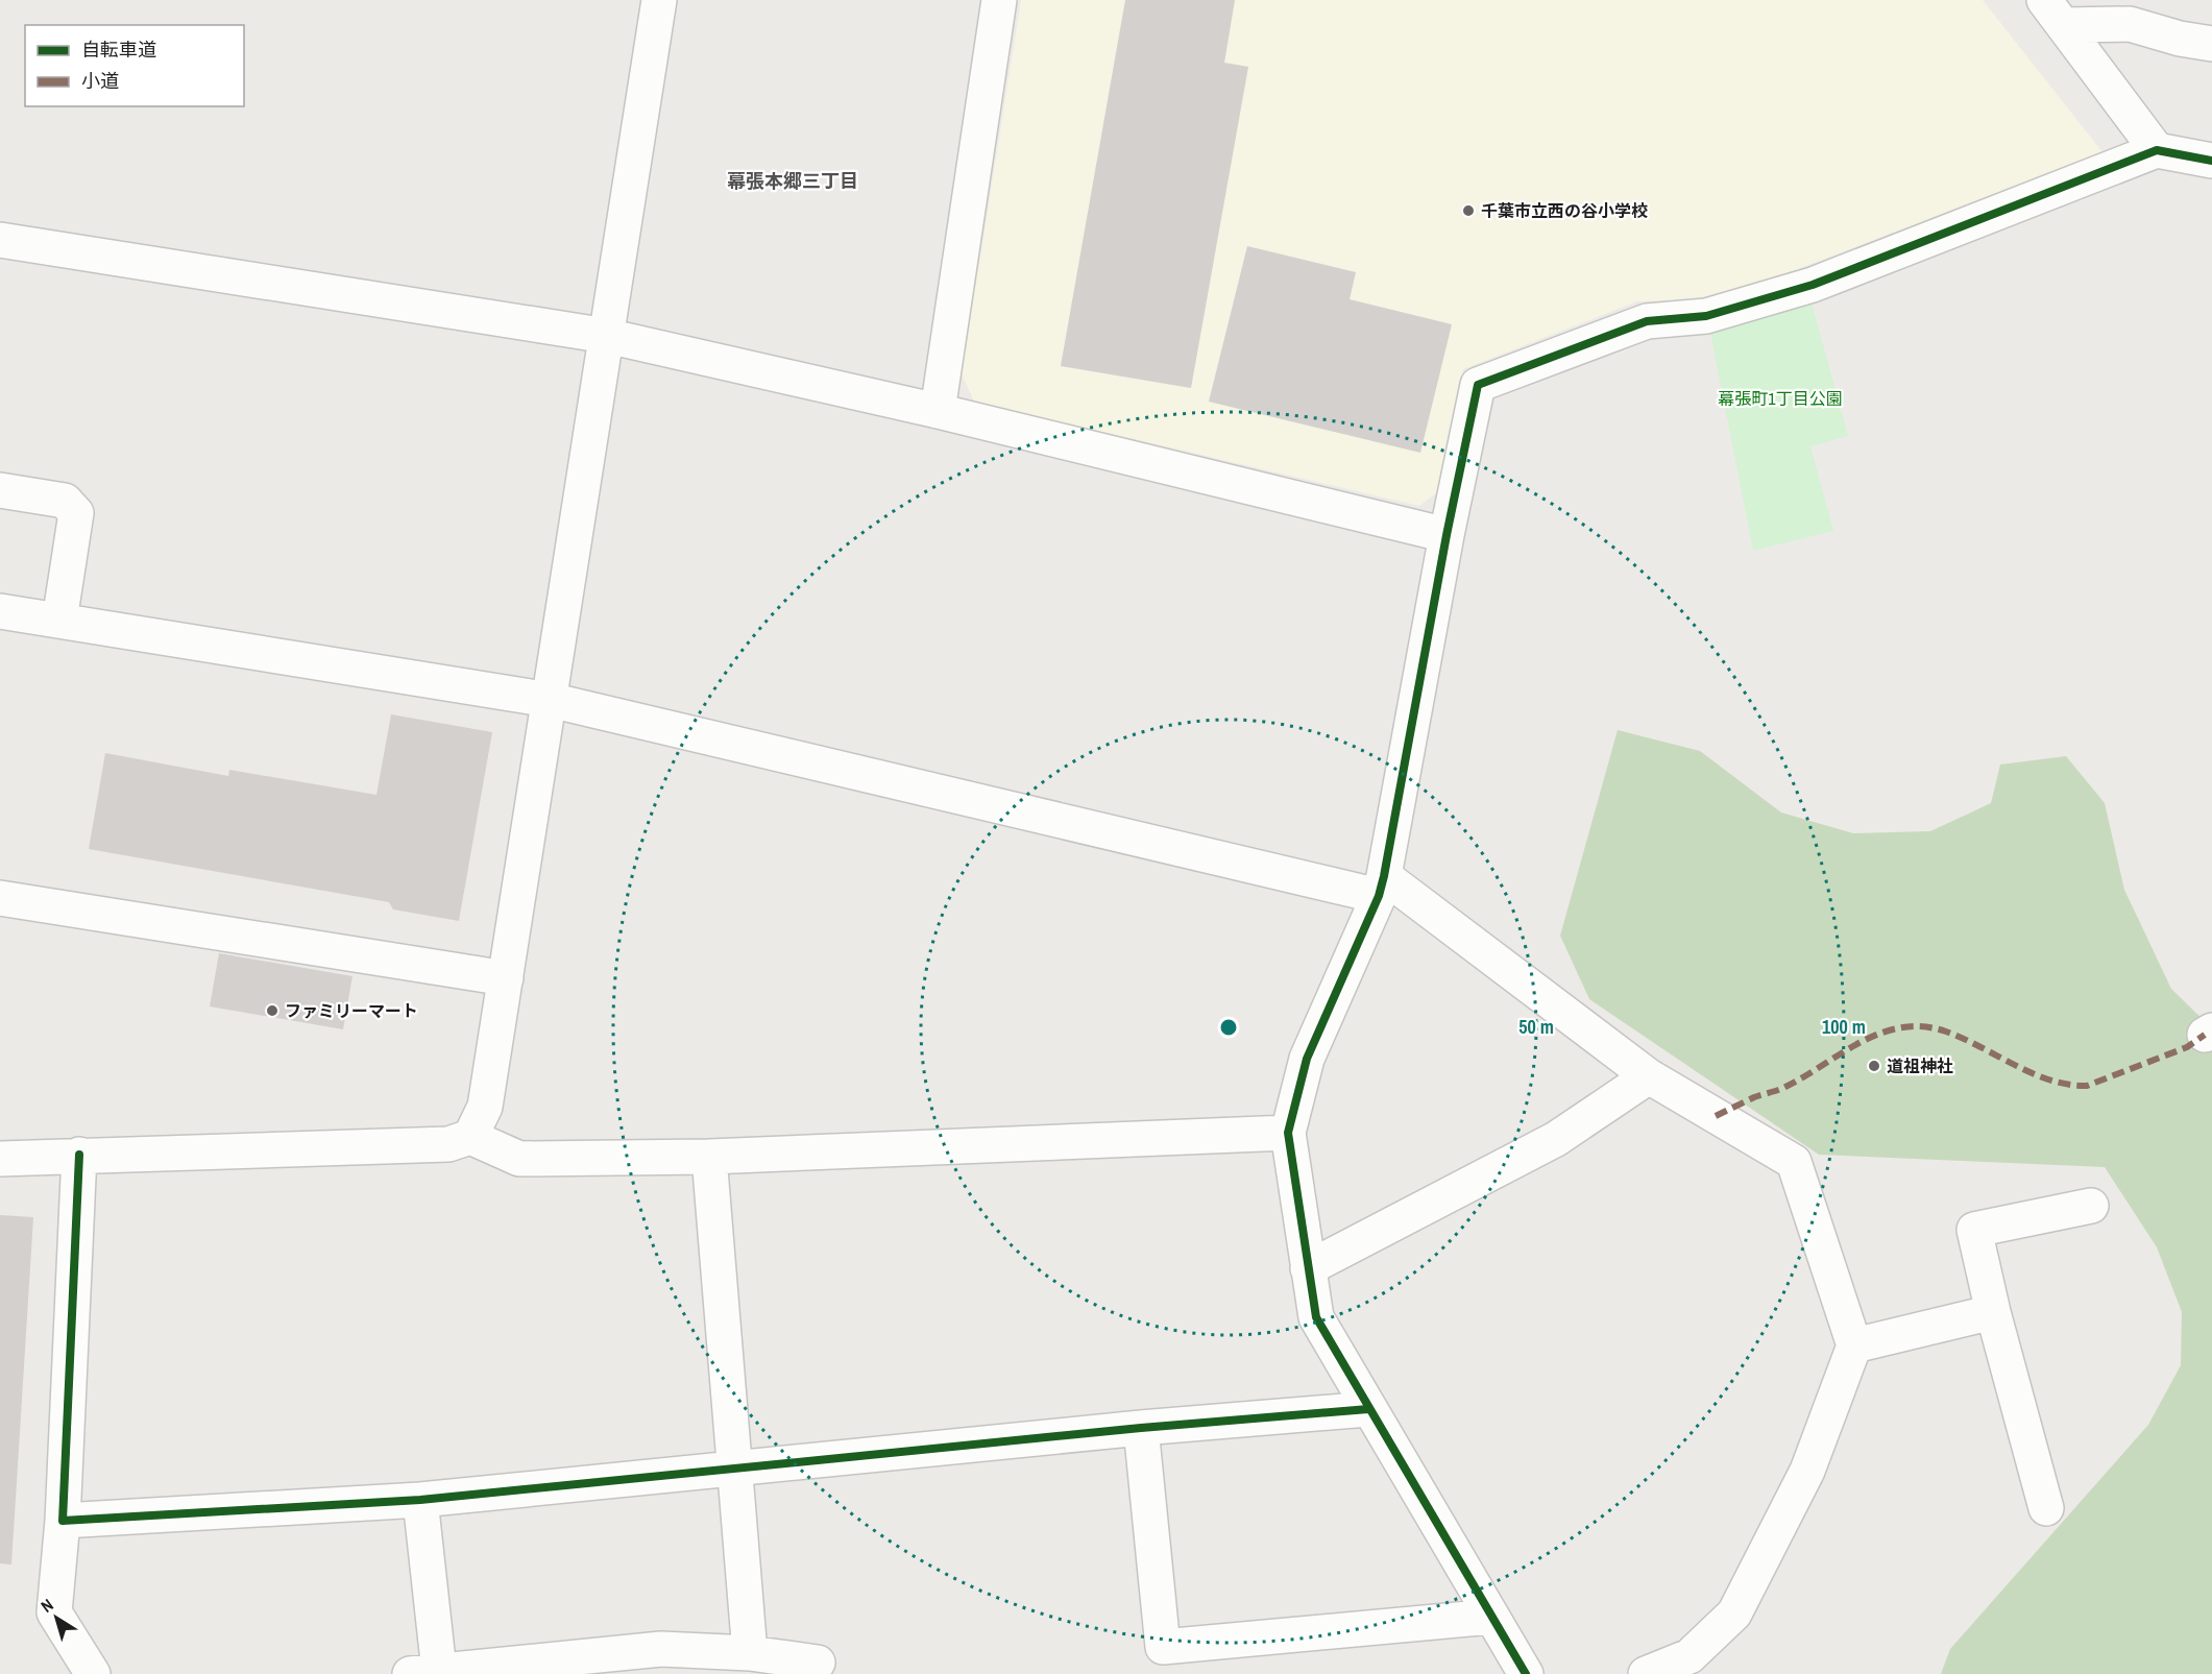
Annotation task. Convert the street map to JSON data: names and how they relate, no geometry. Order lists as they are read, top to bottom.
{
  "districts": ["幕張本郷三丁目"],
  "parks": ["幕張町1丁目公園"],
  "places": ["千葉市立西の谷小学校", "ファミリーマート", "道祖神社"],
  "legend": ["自転車道", "小道"],
  "north": "top left",
  "rings": ["50 m", "100 m"]
}
